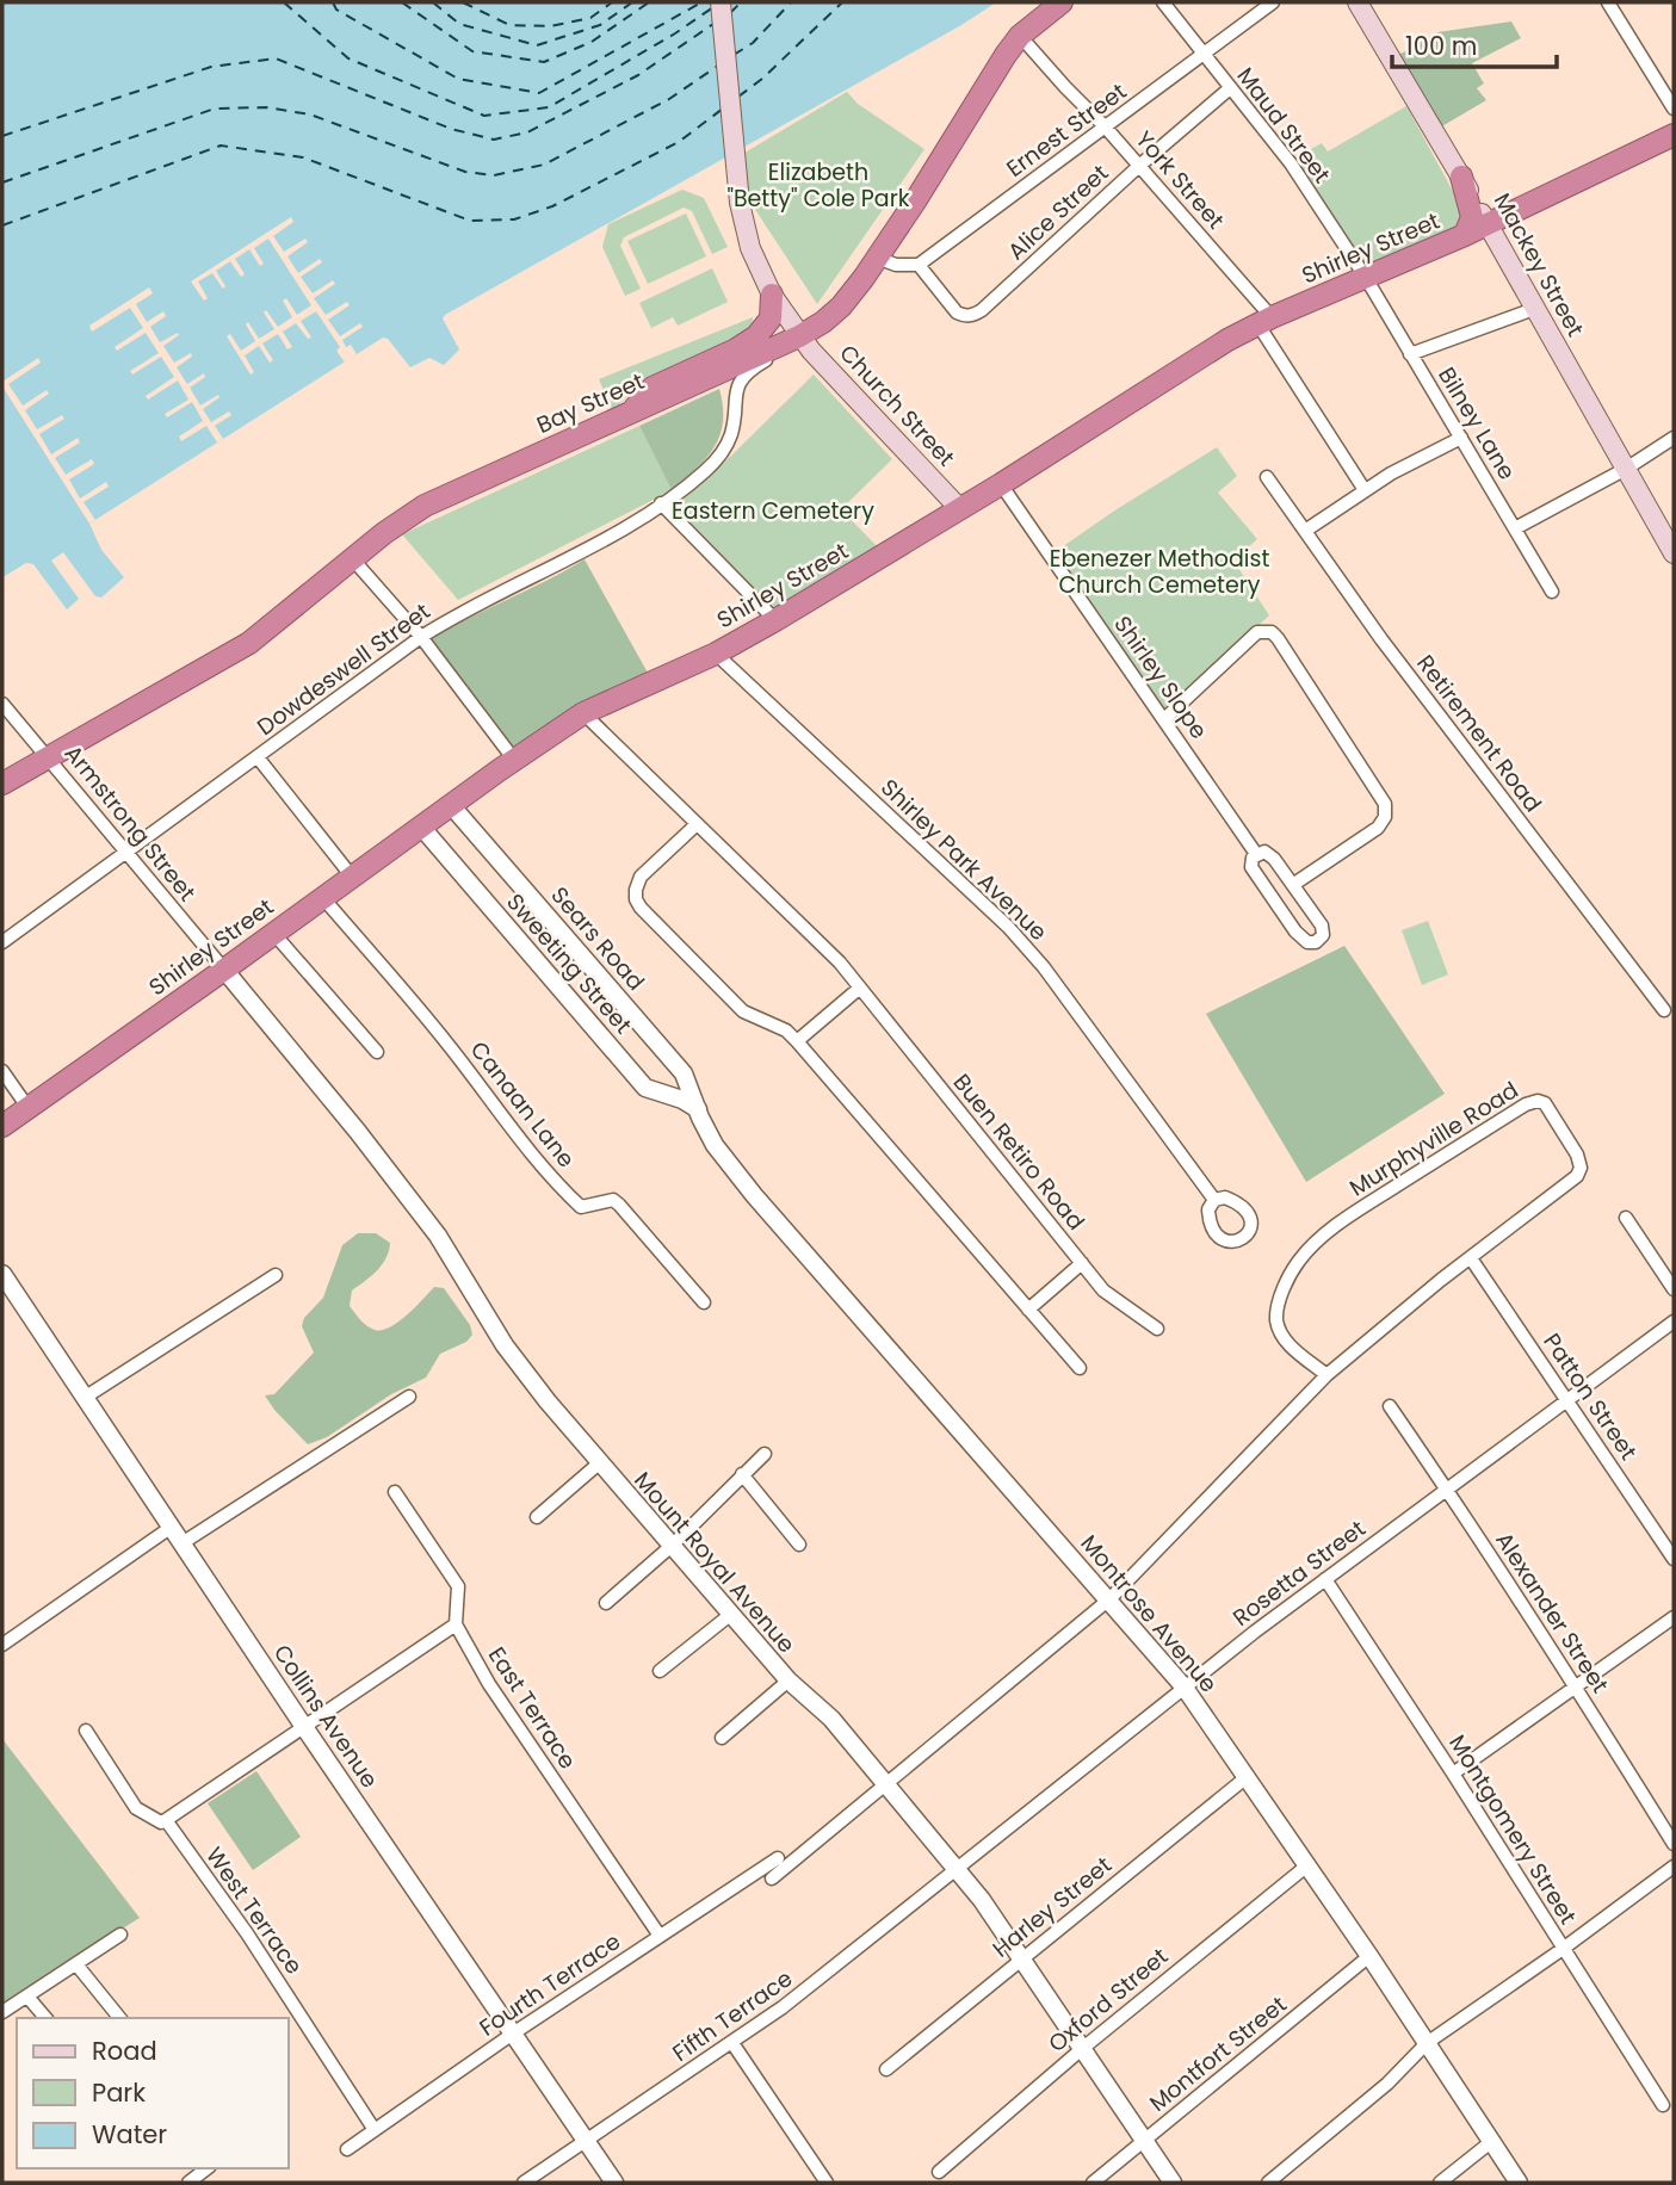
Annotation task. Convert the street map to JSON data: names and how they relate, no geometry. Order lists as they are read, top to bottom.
{
  "streets": {
    "highway": ["Shirley Street", "Bay Street"],
    "main road": ["Mackey Street", "Church Street"],
    "street": [
      "Maud Street",
      "Ernest Street",
      "York Street",
      "Alice Street",
      "Bilney Lane",
      "Dowdeswell Street",
      "Shirley Slope",
      "Retirement Road",
      "Armstrong Street",
      "Shirley Park Avenue",
      "Sears Road",
      "Sweeting Street",
      "Canaan Lane",
      "Murphyville Road",
      "Buen Retiro Road",
      "Patton Street",
      "Mount Royal Avenue",
      "Rosetta Street",
      "Alexander Street",
      "Montrose Avenue",
      "East Terrace",
      "Collins Avenue",
      "Montgomery Street",
      "Harley Street",
      "West Terrace",
      "Fourth Terrace",
      "Oxford Street",
      "Fifth Terrace",
      "Montfort Street"
    ]
  },
  "crossings": [
    ["Maud Street", "Ernest Street"],
    ["Maud Street", "Alice Street"],
    ["Maud Street", "Shirley Street"],
    ["Maud Street", "Bilney Lane"],
    ["Ernest Street", "York Street"],
    ["Ernest Street", "Alice Street"],
    ["York Street", "Alice Street"],
    ["York Street", "Shirley Street"],
    ["York Street", "Bay Street"],
    ["Shirley Street", "Mackey Street"],
    ["Shirley Street", "Church Street"],
    ["Shirley Street", "Bilney Lane"],
    ["Shirley Street", "Shirley Slope"],
    ["Shirley Street", "Armstrong Street"],
    ["Shirley Street", "Shirley Park Avenue"],
    ["Shirley Street", "Sears Road"],
    ["Shirley Street", "Sweeting Street"],
    ["Shirley Street", "Canaan Lane"],
    ["Shirley Street", "Buen Retiro Road"],
    ["Shirley Street", "Mount Royal Avenue"],
    ["Bay Street", "Church Street"],
    ["Bay Street", "Dowdeswell Street"],
    ["Bay Street", "Armstrong Street"],
    ["Church Street", "Dowdeswell Street"],
    ["Dowdeswell Street", "Armstrong Street"],
    ["Armstrong Street", "Mount Royal Avenue"],
    ["Sears Road", "Sweeting Street"],
    ["Sears Road", "Montrose Avenue"],
    ["Sweeting Street", "Montrose Avenue"],
    ["Murphyville Road", "Patton Street"],
    ["Murphyville Road", "Mount Royal Avenue"],
    ["Murphyville Road", "Montrose Avenue"],
    ["Patton Street", "Rosetta Street"],
    ["Mount Royal Avenue", "Rosetta Street"],
    ["Mount Royal Avenue", "Harley Street"],
    ["Mount Royal Avenue", "Oxford Street"],
    ["Mount Royal Avenue", "Fifth Terrace"],
    ["Mount Royal Avenue", "Montfort Street"],
    ["Rosetta Street", "Alexander Street"],
    ["Rosetta Street", "Montrose Avenue"],
    ["Rosetta Street", "Montgomery Street"],
    ["Rosetta Street", "Fifth Terrace"],
    ["Montrose Avenue", "Harley Street"],
    ["Montrose Avenue", "Oxford Street"],
    ["Montrose Avenue", "Montfort Street"],
    ["East Terrace", "Fourth Terrace"],
    ["Collins Avenue", "Fourth Terrace"],
    ["Collins Avenue", "Fifth Terrace"],
    ["West Terrace", "Fourth Terrace"]
  ],
  "parks": ["Elizabeth \"Betty\" Cole Park", "Eastern Cemetery", "Ebenezer Methodist Church Cemetery"],
  "legend": ["Road", "Park", "Water"],
  "scale_bar": "100 m"
}
